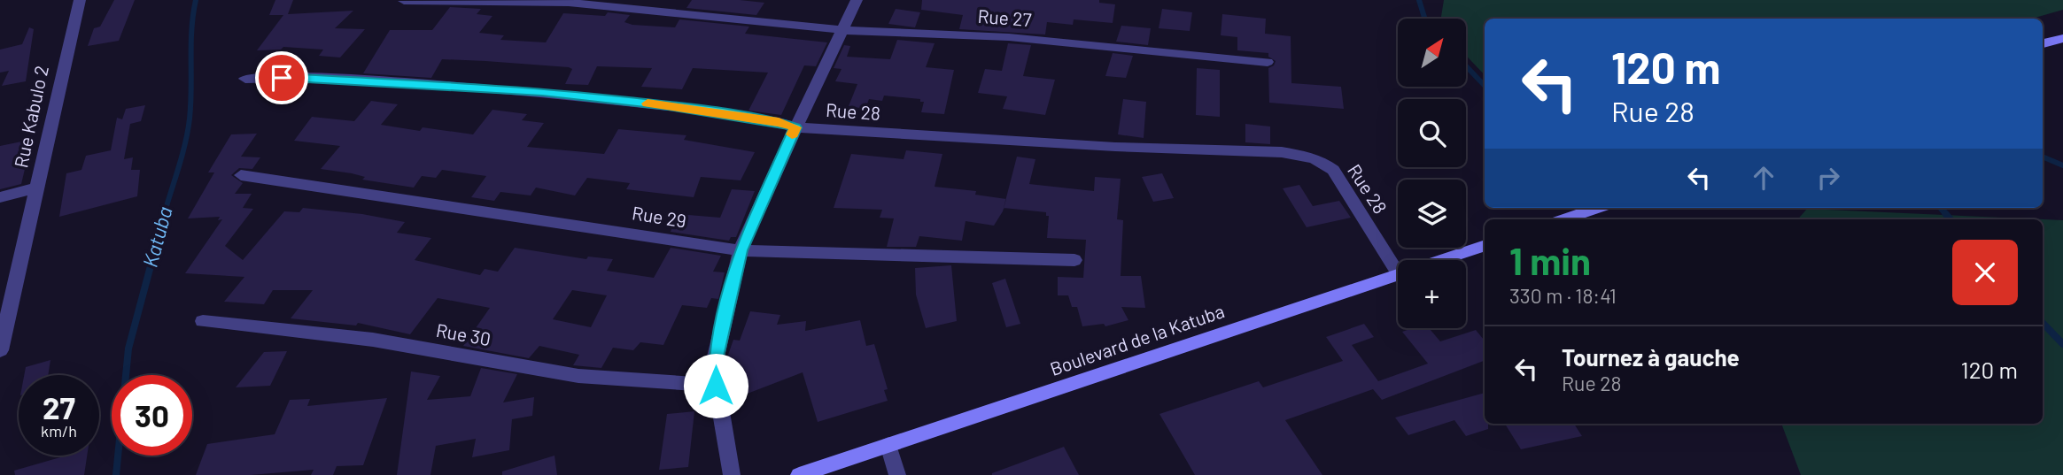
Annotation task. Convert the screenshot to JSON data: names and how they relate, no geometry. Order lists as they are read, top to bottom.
{
  "streets": {
    "street": [
      "Rue 27",
      "Rue 28",
      "Rue Kabulo 2",
      "Rue 29",
      "Rue 30",
      "Boulevard de la Katuba"
    ]
  },
  "water": ["Katuba"],
  "north": "top right",
  "page": {
    "map_buttons": "+",
    "turn": ["120 m", "Rue 28"],
    "heading": ["1 min", "330 m · 18:41"],
    "list": [
      {
        "name": "Tournez à gauche",
        "note": "Rue 28",
        "value": "120 m"
      }
    ],
    "speed": "27 km/h",
    "limit": "30"
  }
}
